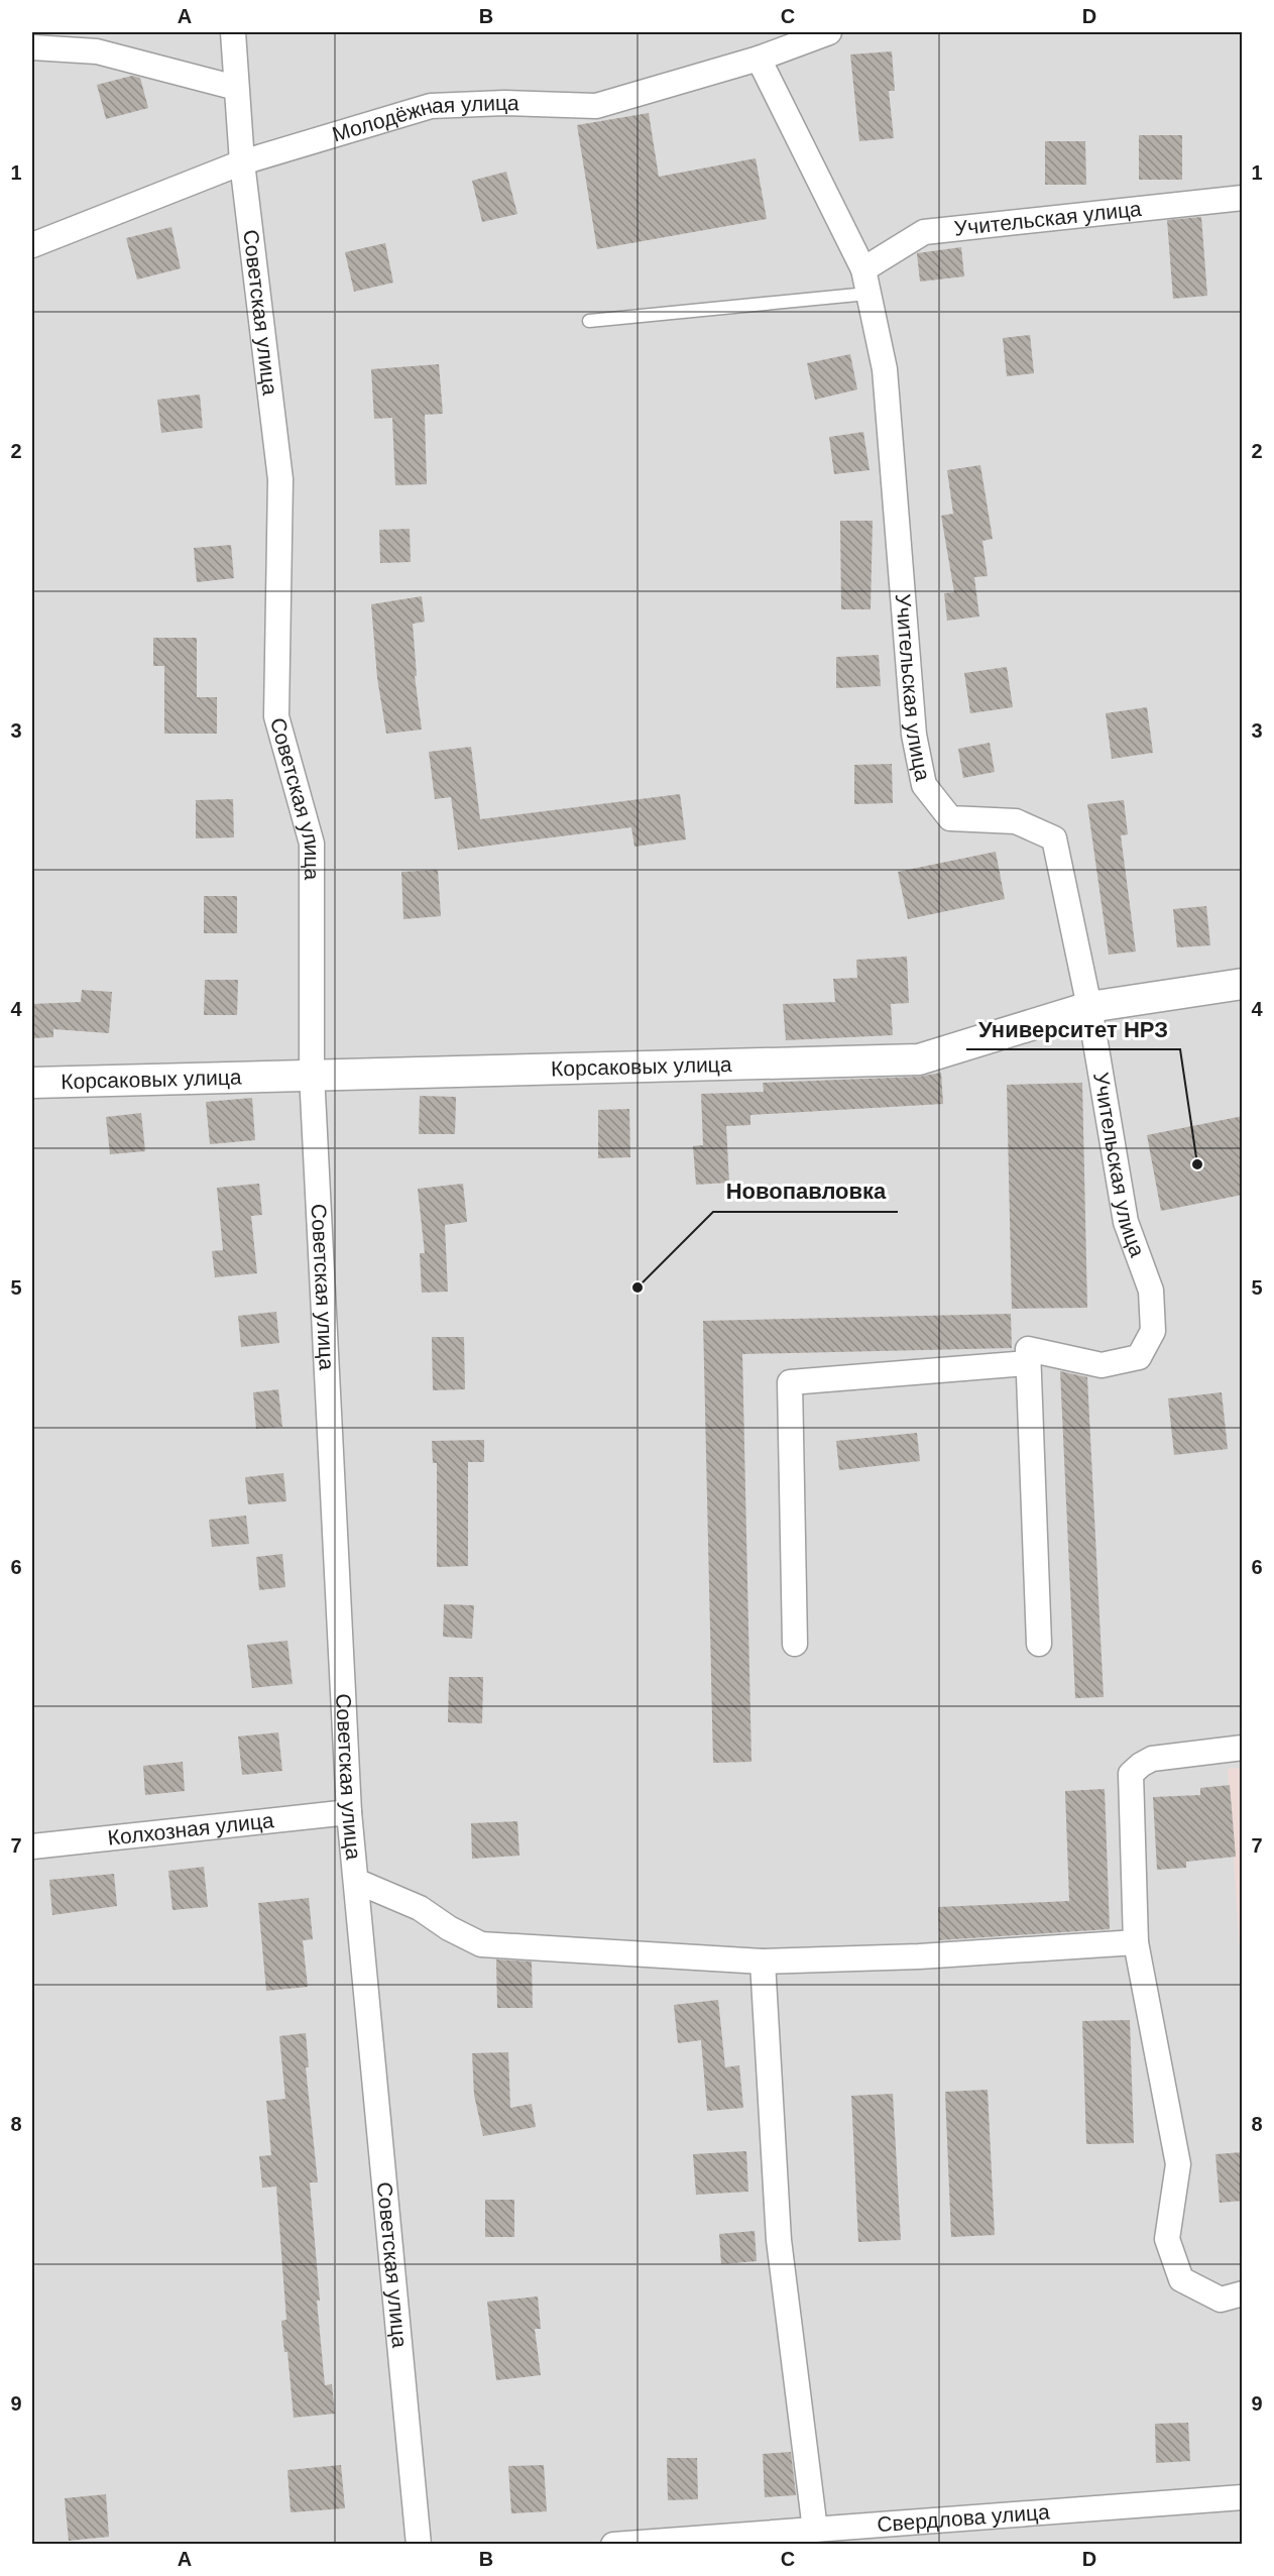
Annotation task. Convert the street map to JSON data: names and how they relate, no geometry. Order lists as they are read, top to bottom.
{
  "streets": {
    "street": [
      "Молодёжная улица",
      "Учительская улица",
      "Советская улица",
      "Корсаковых улица",
      "Колхозная улица",
      "Свердлова улица"
    ]
  },
  "crossings": [
    ["Молодёжная улица", "Учительская улица"],
    ["Молодёжная улица", "Советская улица"],
    ["Учительская улица", "Корсаковых улица"],
    ["Советская улица", "Корсаковых улица"],
    ["Советская улица", "Колхозная улица"]
  ],
  "places": ["Университет НРЗ", "Новопавловка"],
  "grid": {
    "columns": [
      "A",
      "B",
      "C",
      "D"
    ],
    "rows": [
      "1",
      "2",
      "3",
      "4",
      "5",
      "6",
      "7",
      "8",
      "9"
    ]
  }
}
